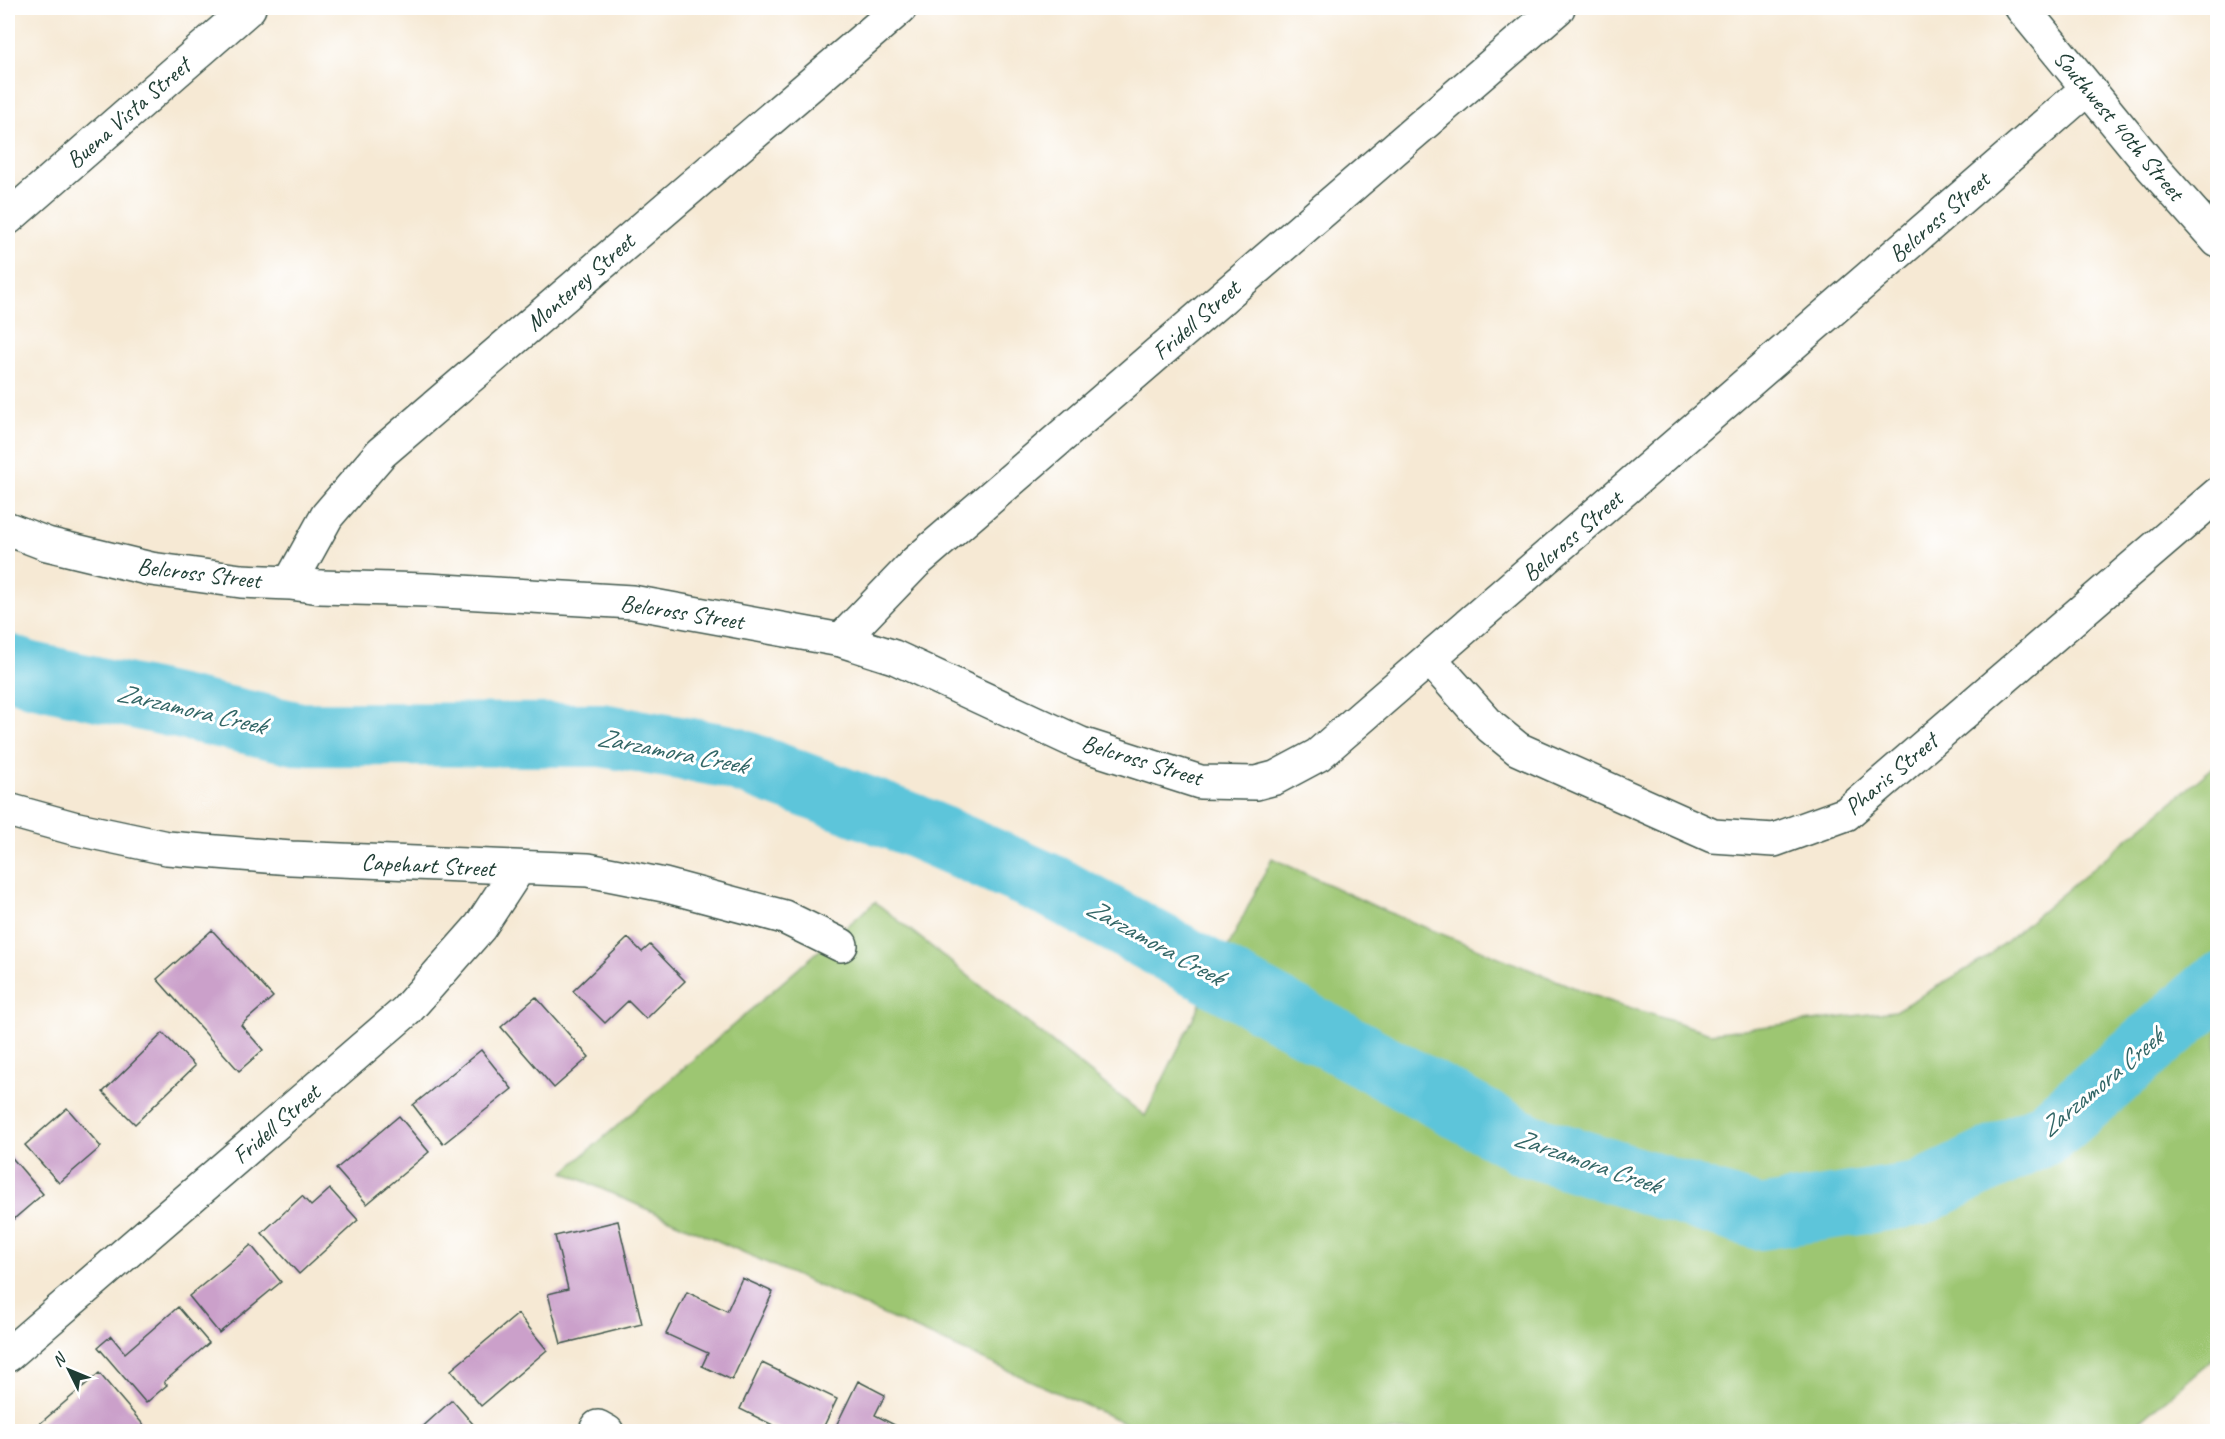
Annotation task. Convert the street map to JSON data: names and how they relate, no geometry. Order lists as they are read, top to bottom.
{
  "streets": {
    "street": [
      "Buena Vista Street",
      "Southwest 40th Street",
      "Belcross Street",
      "Monterey Street",
      "Fridell Street",
      "Pharis Street",
      "Capehart Street"
    ]
  },
  "crossings": [
    ["Southwest 40th Street", "Belcross Street"],
    ["Belcross Street", "Monterey Street"],
    ["Belcross Street", "Fridell Street"],
    ["Belcross Street", "Pharis Street"],
    ["Fridell Street", "Capehart Street"]
  ],
  "water": ["Zarzamora Creek"],
  "north": "top left"
}
